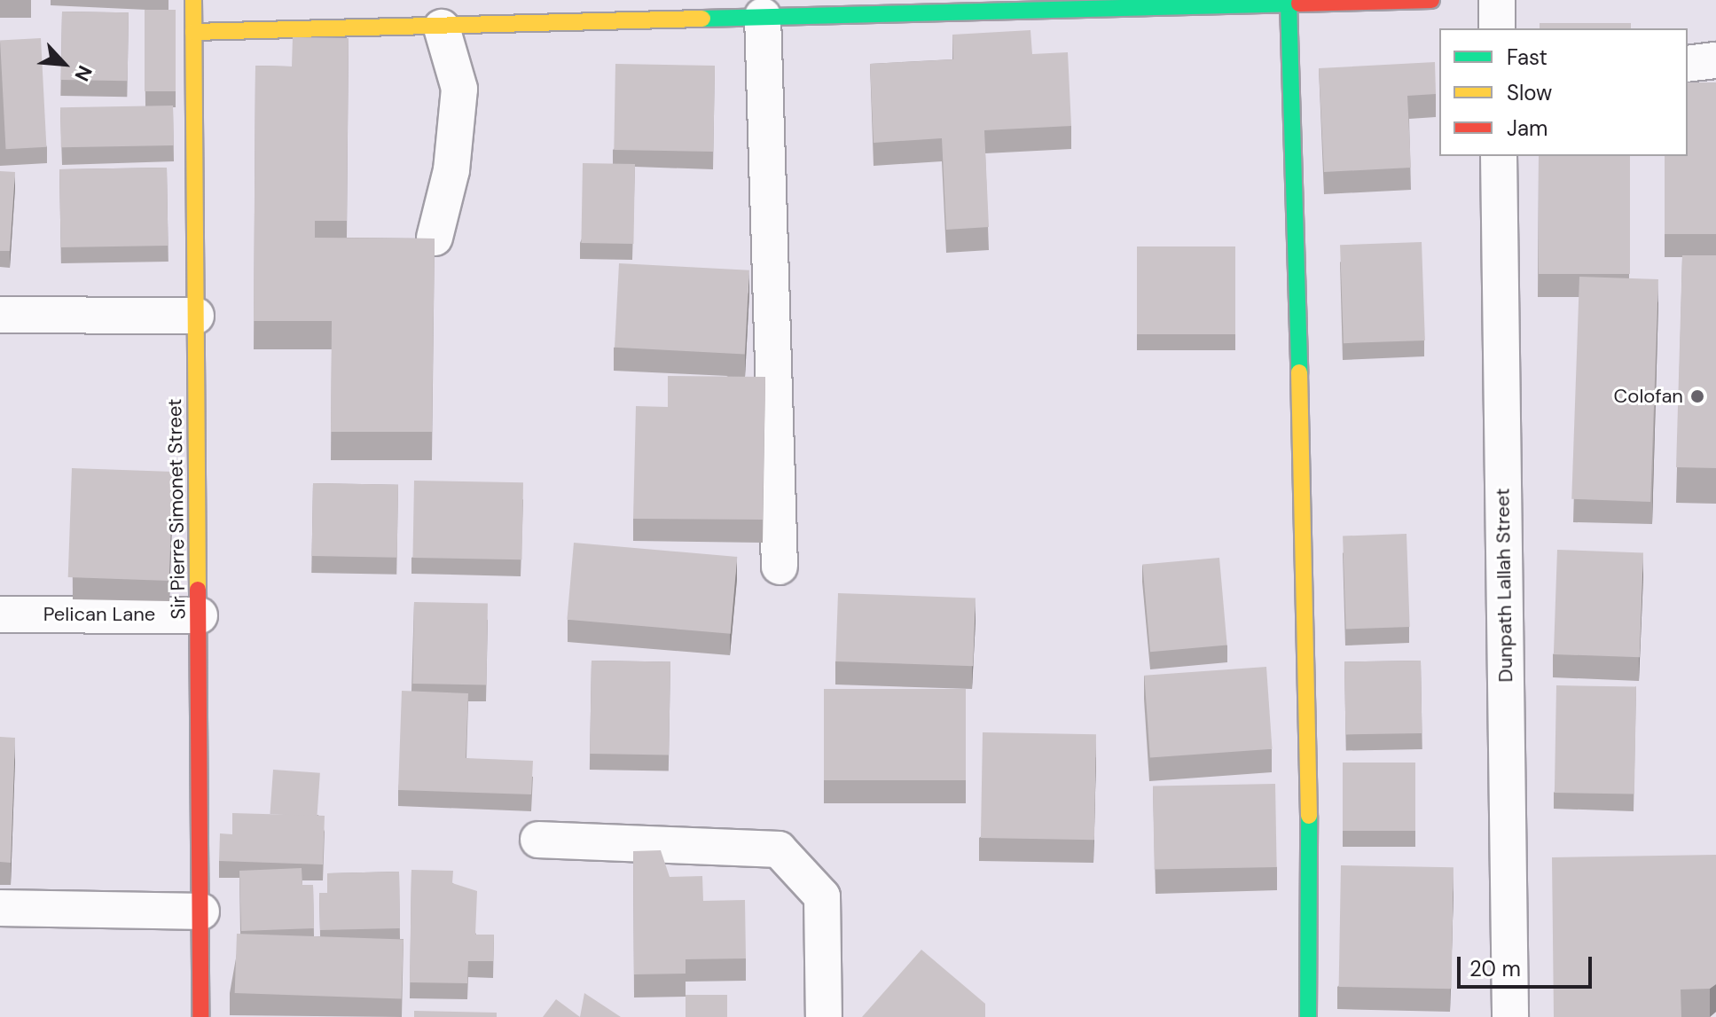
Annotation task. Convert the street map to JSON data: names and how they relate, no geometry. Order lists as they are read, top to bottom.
{
  "streets": {
    "street": ["Sir Pierre Simonet Street", "Dunpath Lallah Street", "Pelican Lane"]
  },
  "crossings": [
    ["Sir Pierre Simonet Street", "Pelican Lane"]
  ],
  "places": ["Colofan"],
  "legend": ["Fast", "Slow", "Jam"],
  "scale_bar": "20 m",
  "north": "bottom right"
}
